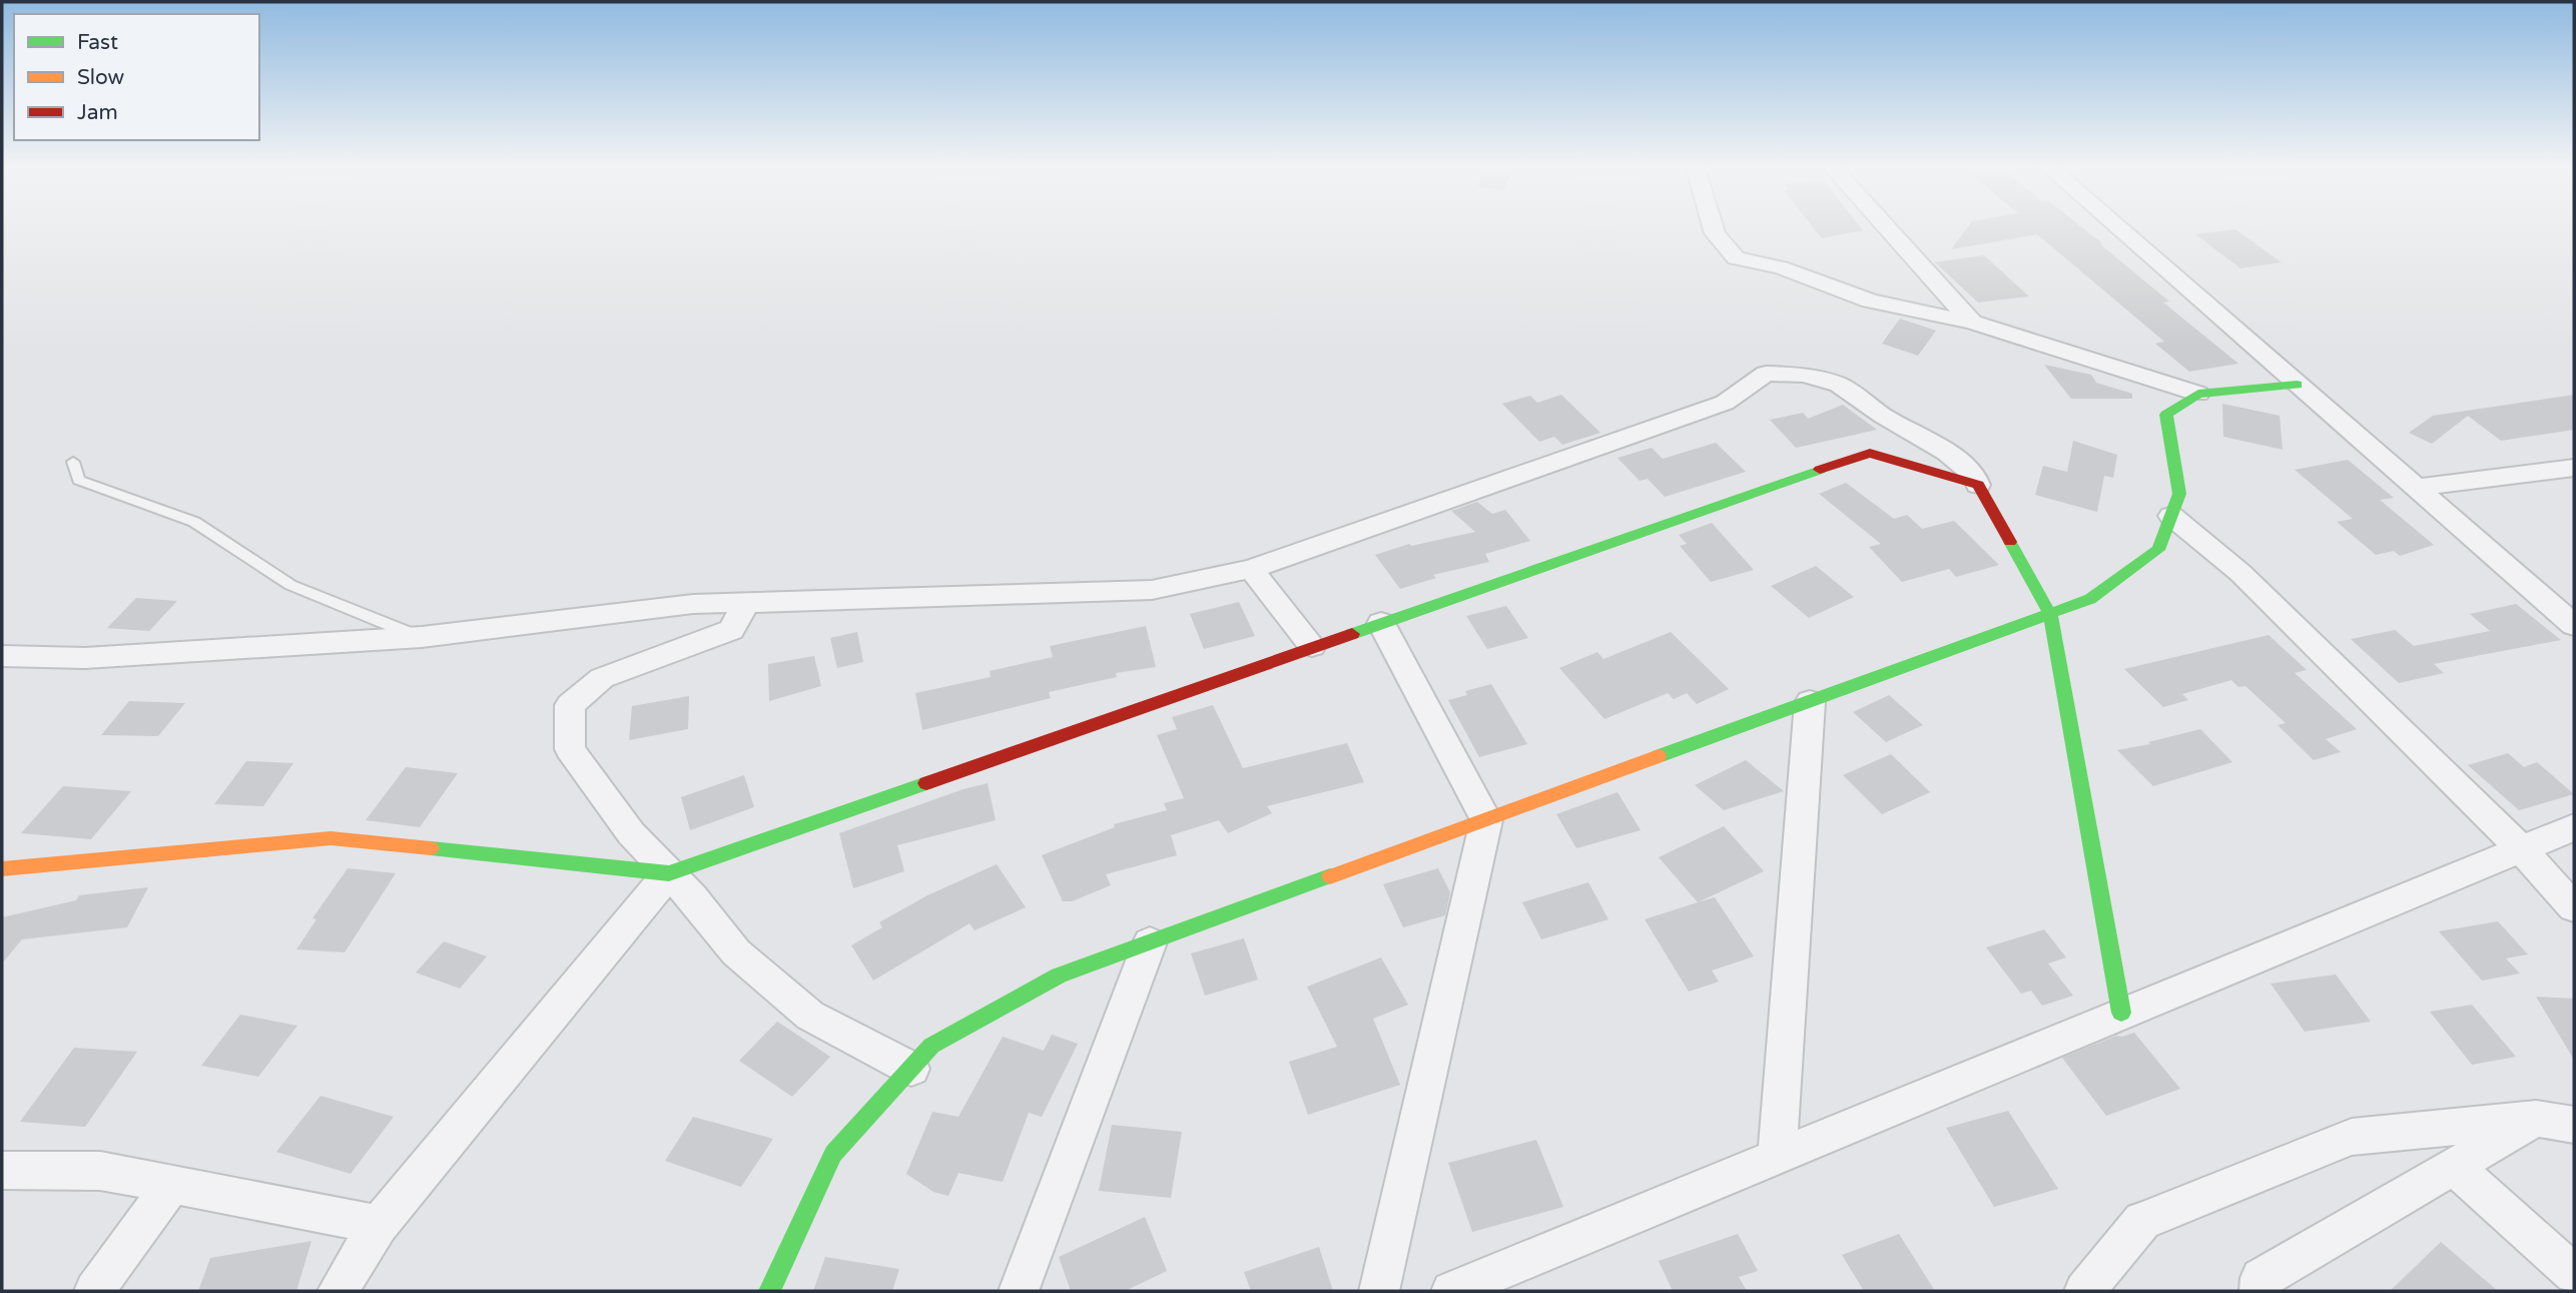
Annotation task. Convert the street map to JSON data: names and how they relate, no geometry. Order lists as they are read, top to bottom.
{
  "legend": ["Fast", "Slow", "Jam"]
}
